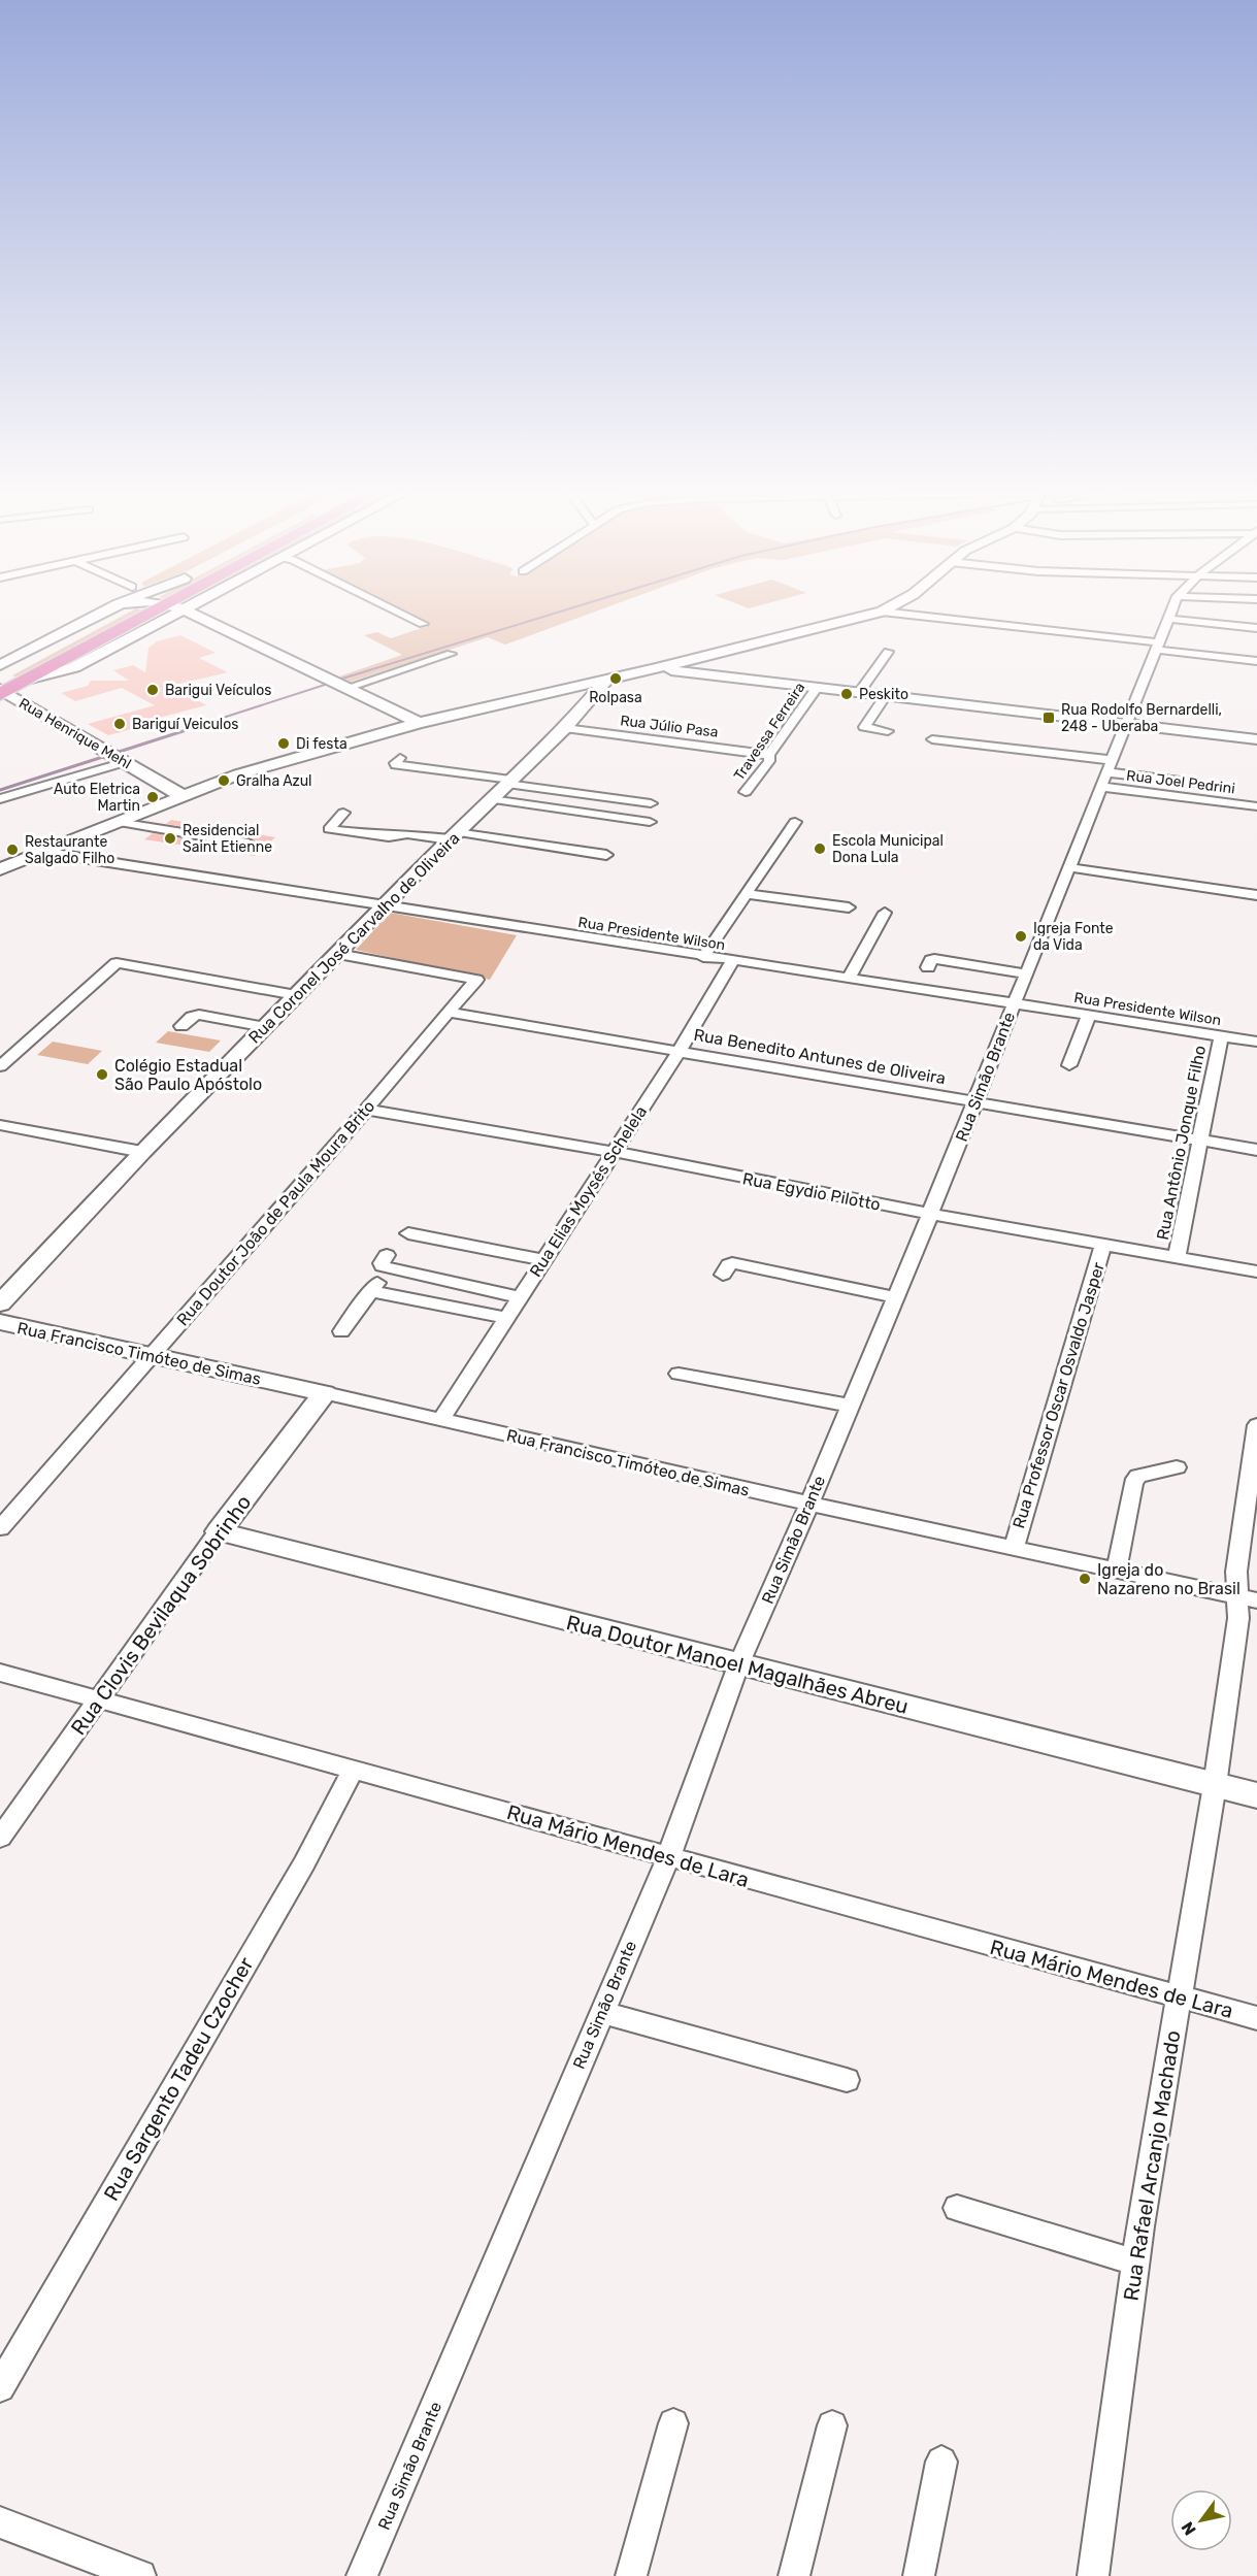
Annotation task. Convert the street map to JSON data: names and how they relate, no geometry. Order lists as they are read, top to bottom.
{
  "streets": {
    "street": [
      "Rua Júlio Pasa",
      "Travessa Ferreira",
      "Rua Henrique Mehl",
      "Rua Joel Pedrini",
      "Rua Presidente Wilson",
      "Rua Coronel José Carvalho de Oliveira",
      "Rua Benedito Antunes de Oliveira",
      "Rua Simão Brante",
      "Rua Antônio Jonque Filho",
      "Rua Elias Moysés Schelela",
      "Rua Egydio Pilotto",
      "Rua Doutor João de Paula Moura Brito",
      "Rua Francisco Timóteo de Simas",
      "Rua Professor Oscar Osvaldo Jasper",
      "Rua Clovis Bevilaqua Sobrinho",
      "Rua Doutor Manoel Magalhães Abreu",
      "Rua Mário Mendes de Lara",
      "Rua Sargento Tadeu Czocher",
      "Rua Rafael Arcanjo Machado"
    ]
  },
  "crossings": [
    ["Rua Júlio Pasa", "Travessa Ferreira"],
    ["Rua Júlio Pasa", "Rua Coronel José Carvalho de Oliveira"],
    ["Rua Joel Pedrini", "Rua Simão Brante"],
    ["Rua Presidente Wilson", "Rua Coronel José Carvalho de Oliveira"],
    ["Rua Presidente Wilson", "Rua Simão Brante"],
    ["Rua Presidente Wilson", "Rua Antônio Jonque Filho"],
    ["Rua Presidente Wilson", "Rua Elias Moysés Schelela"],
    ["Rua Coronel José Carvalho de Oliveira", "Rua Doutor João de Paula Moura Brito"],
    ["Rua Benedito Antunes de Oliveira", "Rua Simão Brante"],
    ["Rua Benedito Antunes de Oliveira", "Rua Antônio Jonque Filho"],
    ["Rua Benedito Antunes de Oliveira", "Rua Elias Moysés Schelela"],
    ["Rua Benedito Antunes de Oliveira", "Rua Doutor João de Paula Moura Brito"],
    ["Rua Simão Brante", "Rua Egydio Pilotto"],
    ["Rua Simão Brante", "Rua Francisco Timóteo de Simas"],
    ["Rua Simão Brante", "Rua Doutor Manoel Magalhães Abreu"],
    ["Rua Simão Brante", "Rua Mário Mendes de Lara"],
    ["Rua Antônio Jonque Filho", "Rua Egydio Pilotto"],
    ["Rua Elias Moysés Schelela", "Rua Egydio Pilotto"],
    ["Rua Elias Moysés Schelela", "Rua Francisco Timóteo de Simas"],
    ["Rua Egydio Pilotto", "Rua Doutor João de Paula Moura Brito"],
    ["Rua Egydio Pilotto", "Rua Professor Oscar Osvaldo Jasper"],
    ["Rua Doutor João de Paula Moura Brito", "Rua Francisco Timóteo de Simas"],
    ["Rua Francisco Timóteo de Simas", "Rua Professor Oscar Osvaldo Jasper"],
    ["Rua Francisco Timóteo de Simas", "Rua Clovis Bevilaqua Sobrinho"],
    ["Rua Francisco Timóteo de Simas", "Rua Rafael Arcanjo Machado"],
    ["Rua Clovis Bevilaqua Sobrinho", "Rua Doutor Manoel Magalhães Abreu"],
    ["Rua Clovis Bevilaqua Sobrinho", "Rua Mário Mendes de Lara"],
    ["Rua Doutor Manoel Magalhães Abreu", "Rua Rafael Arcanjo Machado"],
    ["Rua Mário Mendes de Lara", "Rua Sargento Tadeu Czocher"],
    ["Rua Mário Mendes de Lara", "Rua Rafael Arcanjo Machado"]
  ],
  "places": {
    "other": [
      "Rolpasa",
      "Barigui Veículos",
      "Peskito",
      "Bariguí Veiculos",
      "Di festa",
      "Gralha Azul",
      "Auto Eletrica Martin",
      "Residencial Saint Etienne",
      "Escola Municipal Dona Lula",
      "Restaurante Salgado Filho",
      "Igreja Fonte da Vida",
      "Colégio Estadual São Paulo Apóstolo",
      "Igreja do Nazareno no Brasil"
    ],
    "transit": ["Rua Rodolfo Bernardelli, 248 - Uberaba"]
  },
  "north": "bottom left"
}
